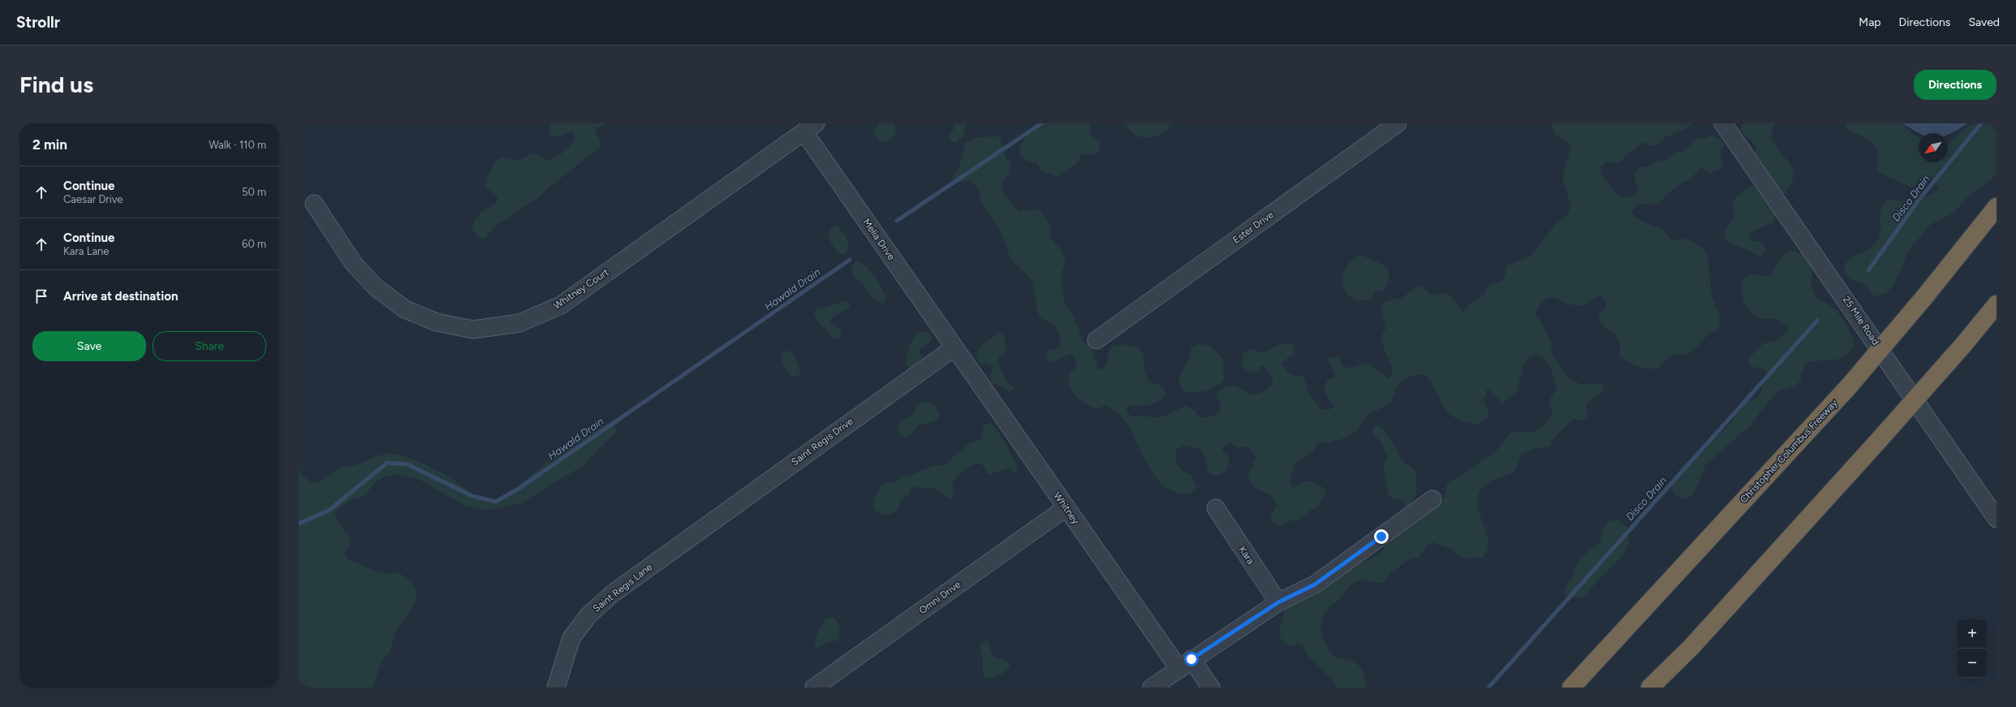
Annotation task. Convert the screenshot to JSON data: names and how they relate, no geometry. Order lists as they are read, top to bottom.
{
  "streets": {
    "highway": ["Christopher Columbus Freeway"],
    "street": [
      "Ester Drive",
      "Melia Drive",
      "Whitney Court",
      "25 Mile Road",
      "Saint Regis Drive",
      "Whitney",
      "Kara",
      "Saint Regis Lane",
      "Omni Drive"
    ]
  },
  "crossings": [
    ["Melia Drive", "Whitney Court"],
    ["Melia Drive", "Saint Regis Drive"],
    ["Melia Drive", "Whitney"],
    ["Saint Regis Drive", "Whitney"],
    ["Saint Regis Drive", "Saint Regis Lane"],
    ["Whitney", "Omni Drive"]
  ],
  "water": ["Disco Drain", "Hawald Drain"],
  "north": "bottom left",
  "page": {
    "header": "Strollr",
    "nav": ["Map", "Directions", "Saved"],
    "buttons": [
      "Directions",
      ["Save", "Share"]
    ],
    "title": "Find us",
    "heading": ["2 min", "Walk · 110 m"],
    "list": [
      ["Continue", "Caesar Drive", "50 m"],
      ["Continue", "Kara Lane", "60 m"],
      "Arrive at destination"
    ],
    "map_buttons": ["+", "−"]
  }
}
